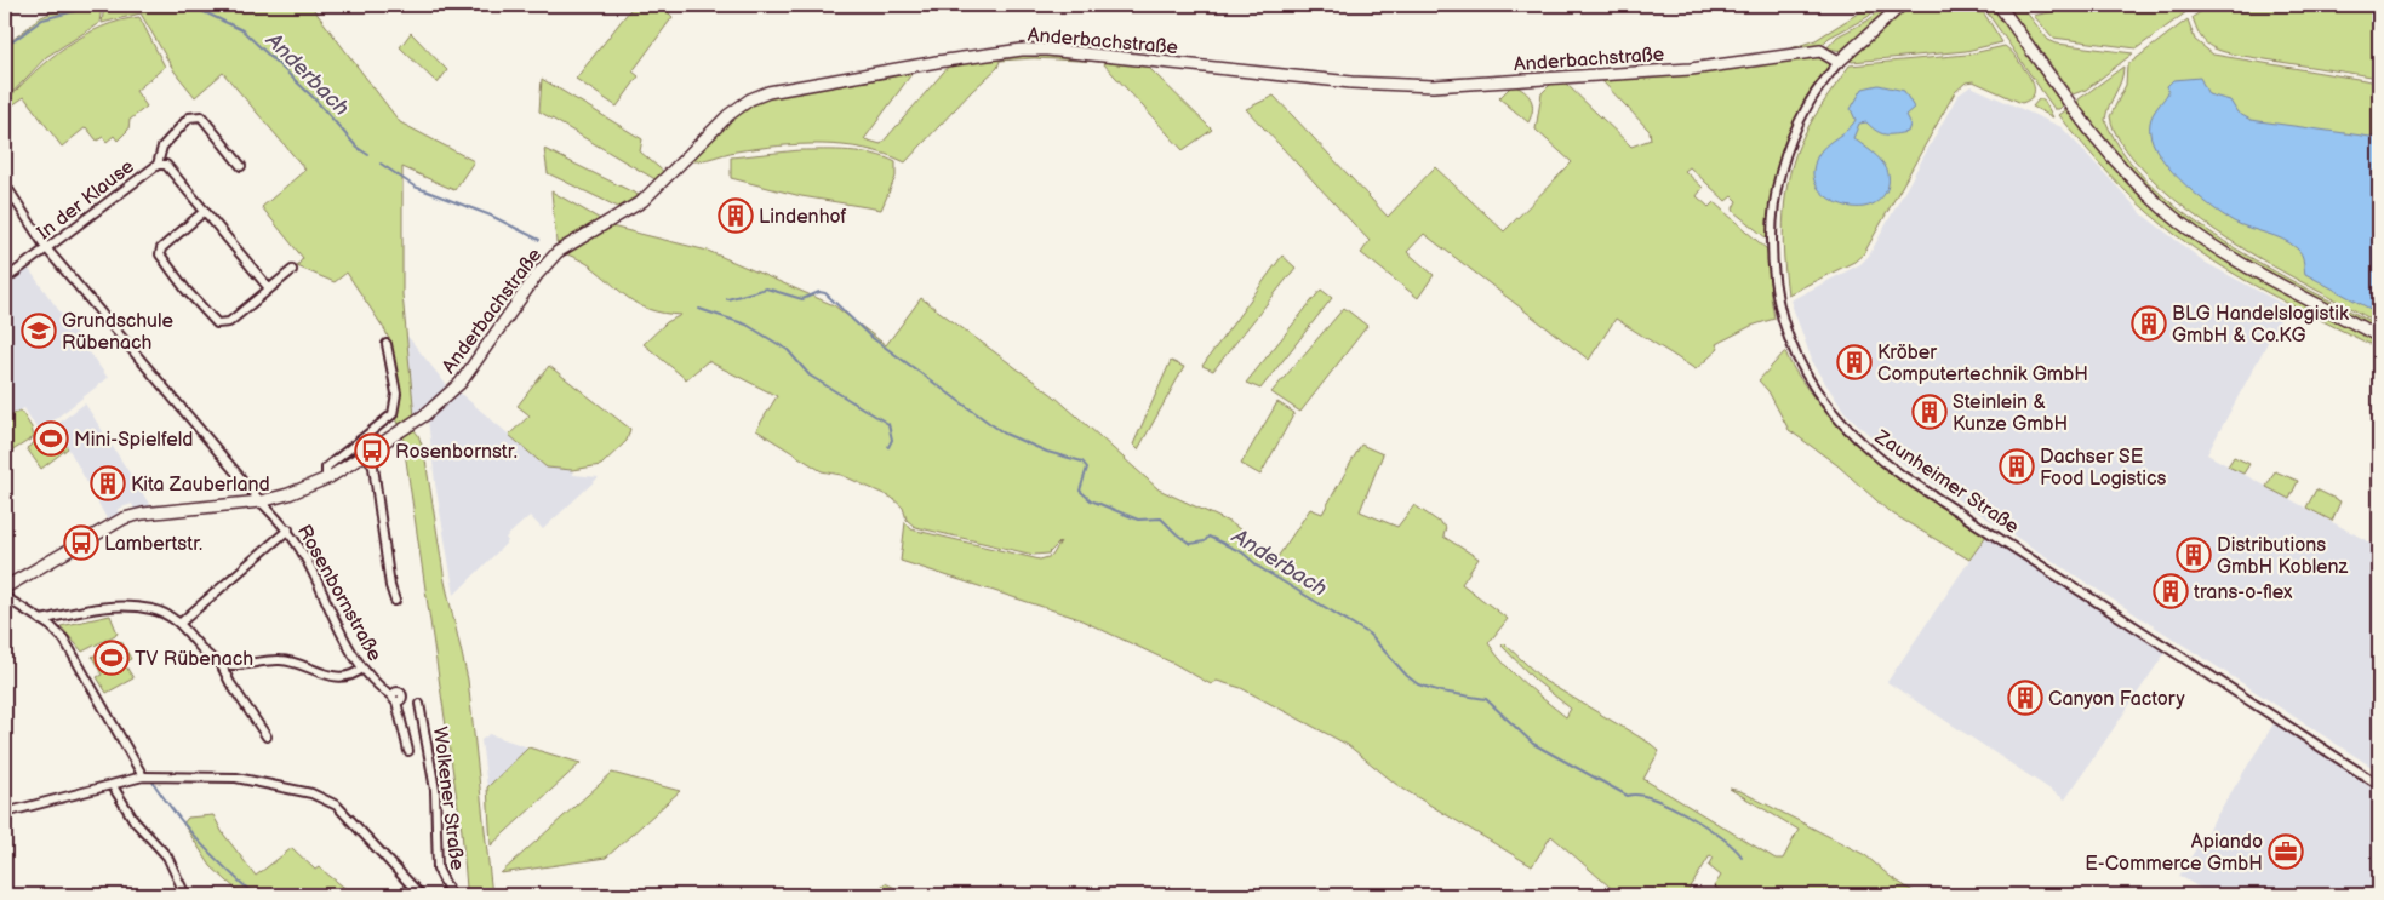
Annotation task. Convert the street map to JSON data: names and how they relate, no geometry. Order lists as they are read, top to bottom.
{
  "streets": {
    "main road": ["Anderbachstraße", "Zaunheimer Straße"],
    "street": ["In der Klause", "Rosenbornstraße", "Wolkener Straße"]
  },
  "crossings": [
    ["Anderbachstraße", "Zaunheimer Straße"],
    ["Anderbachstraße", "Rosenbornstraße"],
    ["In der Klause", "Rosenbornstraße"]
  ],
  "water": ["Anderbach"],
  "places": {
    "building": [
      "Lindenhof",
      "BLG Handelslogistik GmbH & Co.KG",
      "Kröber Computertechnik GmbH",
      "Steinlein & Kunze GmbH",
      "Dachser SE Food Logistics",
      "Kita Zauberland",
      "Distributions GmbH Koblenz",
      "trans-o-flex",
      "Canyon Factory"
    ],
    "school or university": ["Grundschule Rübenach"],
    "sports": ["Mini-Spielfeld", "TV Rübenach"],
    "bus stop": ["Rosenbornstr.", "Lambertstr."],
    "office": ["Apiando E-Commerce GmbH"]
  }
}
